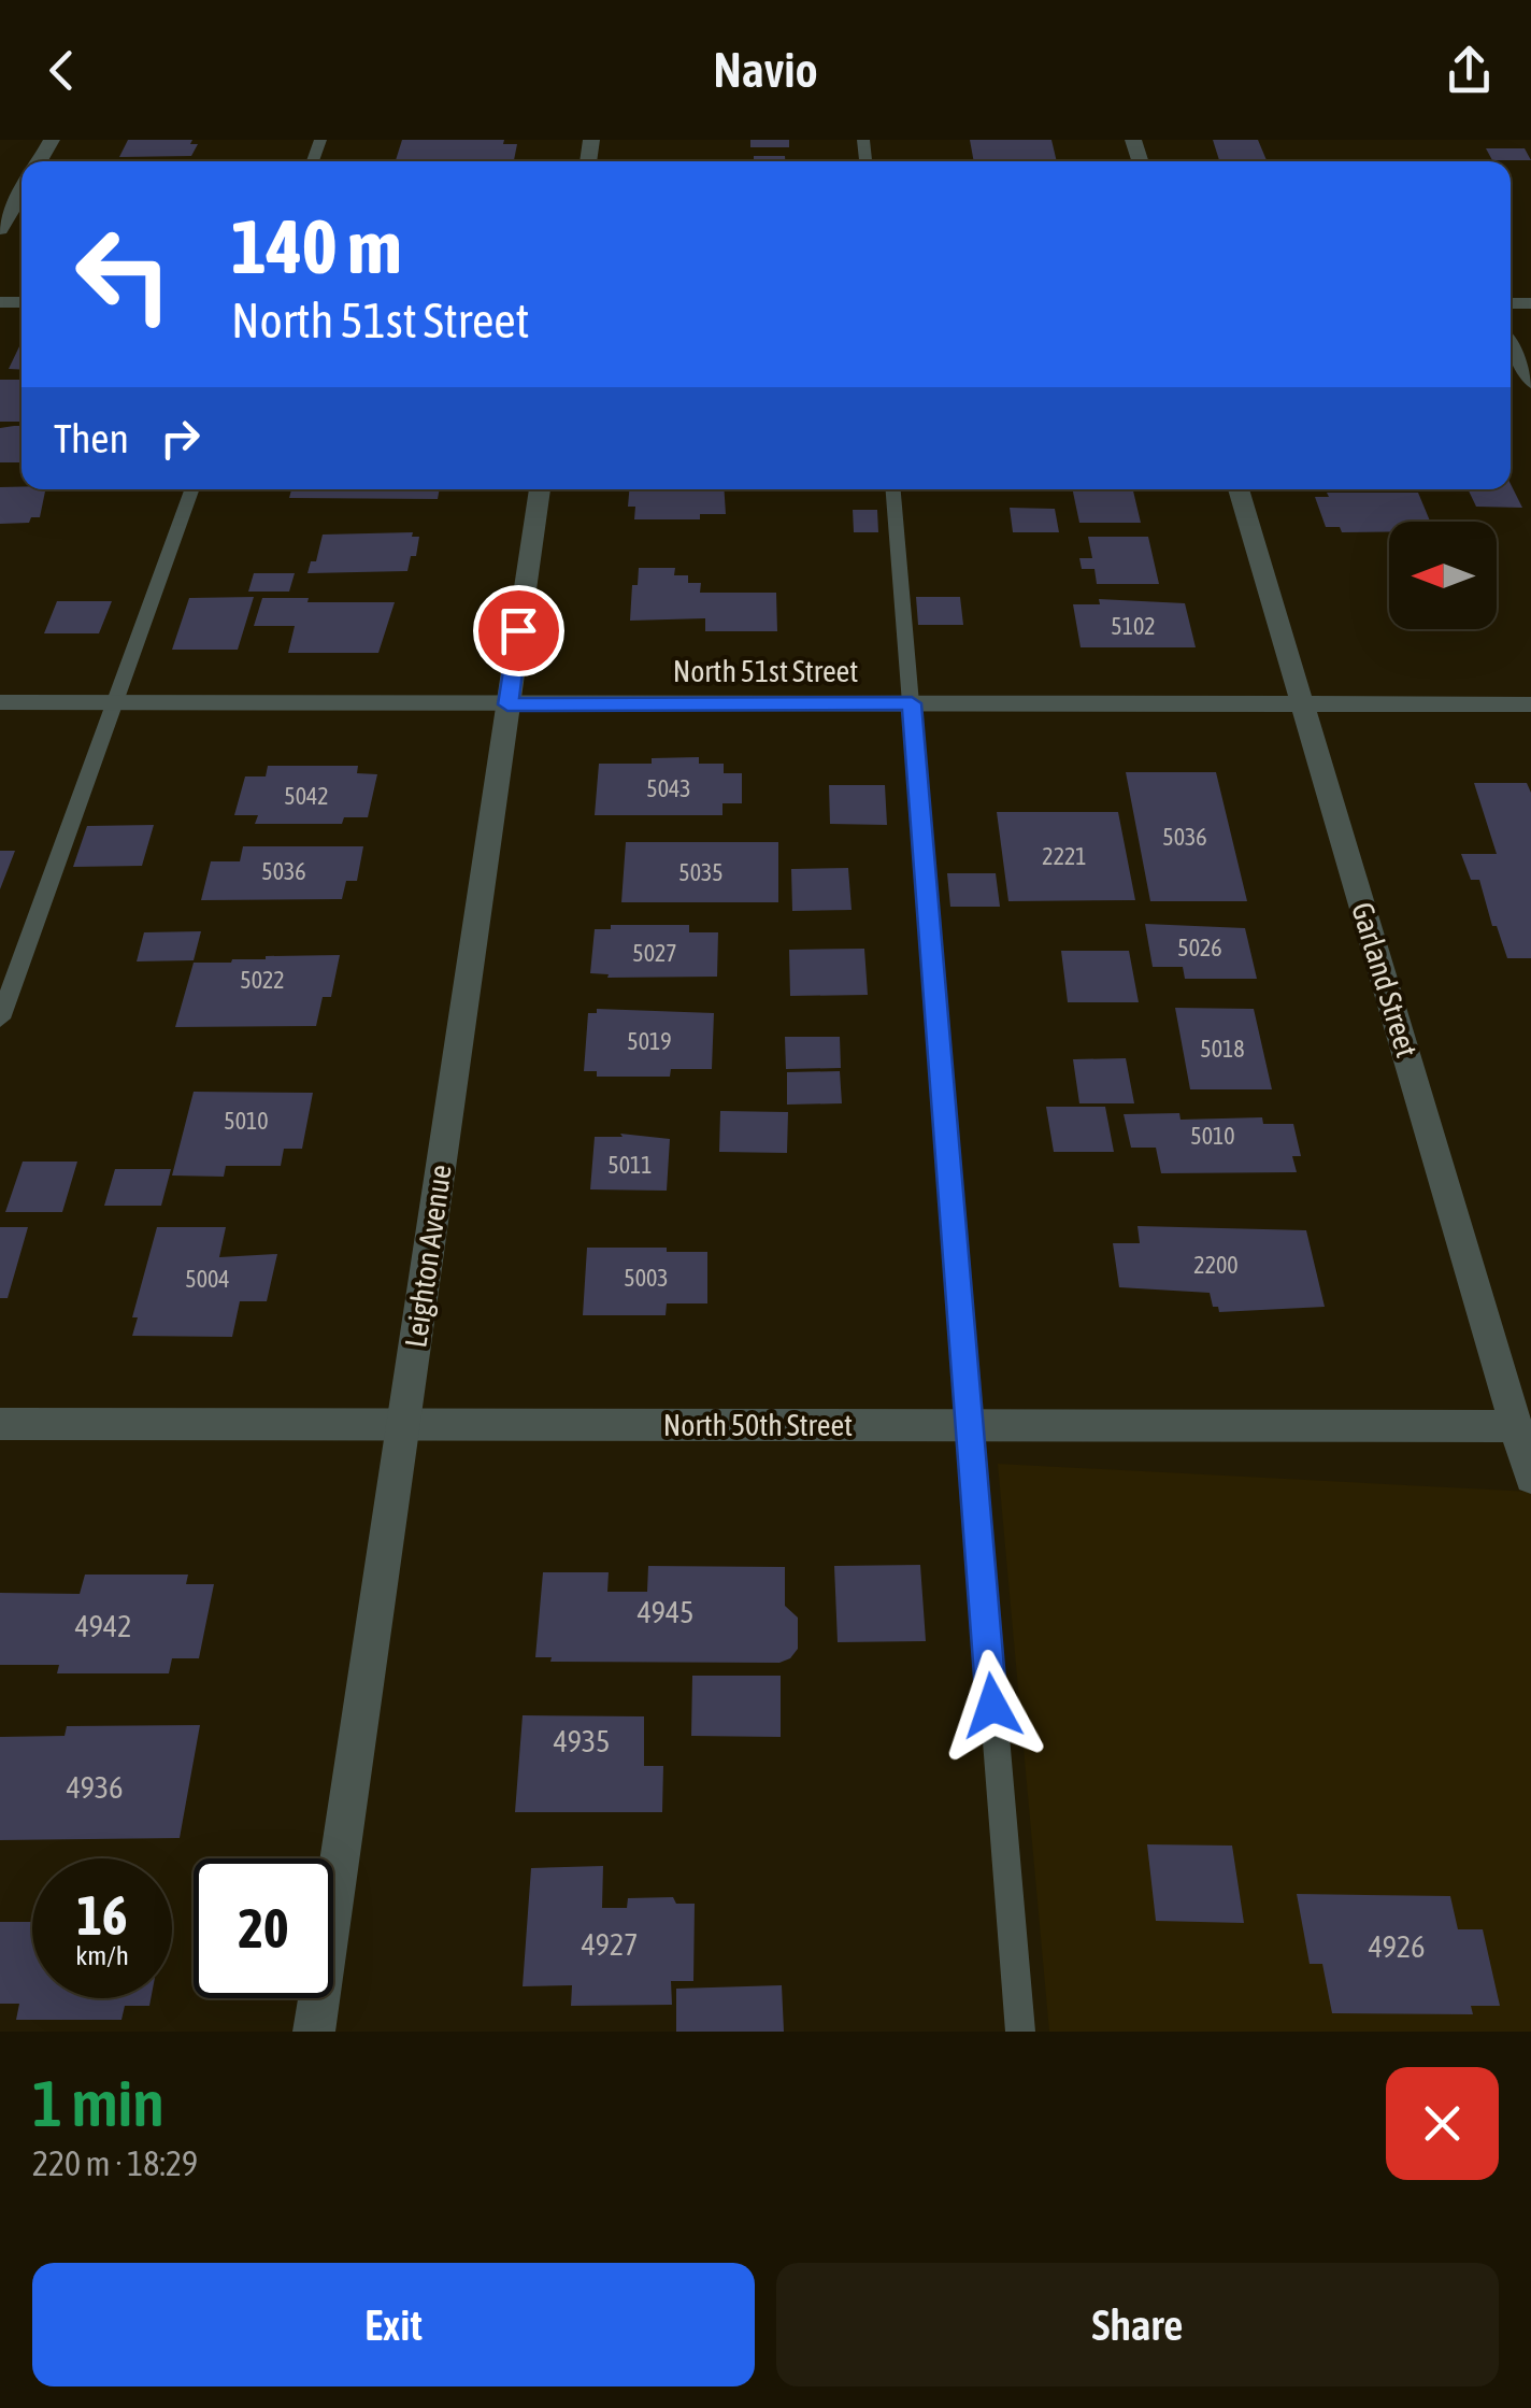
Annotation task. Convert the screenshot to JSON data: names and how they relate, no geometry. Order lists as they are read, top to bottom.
{
  "streets": {
    "street": [
      "North 51st Street",
      "Garland Street",
      "Leighton Avenue",
      "North 50th Street"
    ]
  },
  "crossings": [
    ["North 51st Street", "Garland Street"],
    ["North 51st Street", "Leighton Avenue"],
    ["Garland Street", "North 50th Street"],
    ["Leighton Avenue", "North 50th Street"]
  ],
  "house_numbers": [
    "5102",
    "5043",
    "5042",
    "5036",
    "2221",
    "5036",
    "5035",
    "5026",
    "5027",
    "5022",
    "5019",
    "5018",
    "5010",
    "5010",
    "5011",
    "2200",
    "5003",
    "5004",
    "4945",
    "4942",
    "4935",
    "4936",
    "4927",
    "4926"
  ],
  "north": "left",
  "page": {
    "header": "Navio",
    "turn": ["140 m", "North 51st Street"],
    "then": "Then",
    "speed": "16 km/h",
    "limit": "20",
    "heading": ["1 min", "220 m · 18:29"],
    "buttons": ["Exit", "Share"]
  }
}
